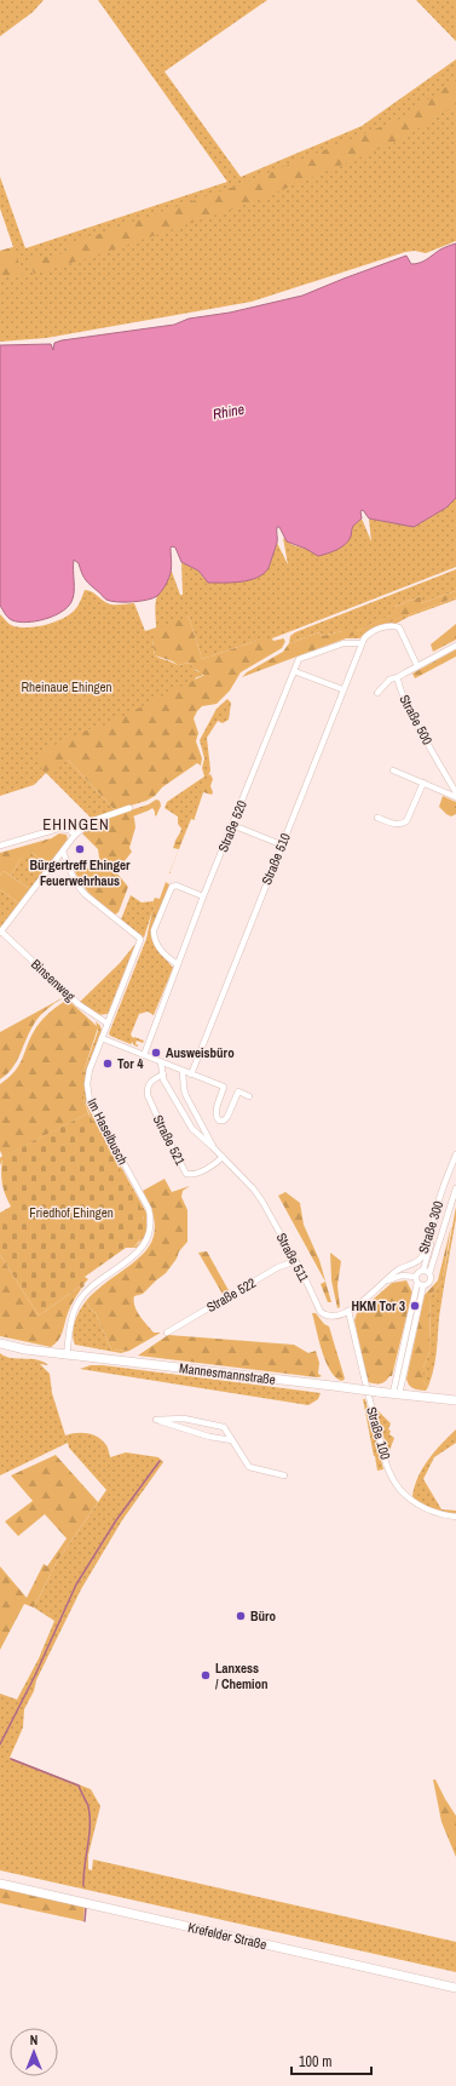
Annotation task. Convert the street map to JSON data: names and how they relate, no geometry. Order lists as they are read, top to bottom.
{
  "streets": {
    "main road": ["Mannesmannstraße", "Krefelder Straße"],
    "street": [
      "Straße 500",
      "Straße 520",
      "Straße 510",
      "Binsenweg",
      "Im Haselbusch",
      "Straße 521",
      "Straße 300",
      "Straße 511",
      "Straße 522",
      "Straße 100"
    ]
  },
  "crossings": [
    ["Straße 520", "Straße 510"],
    ["Binsenweg", "Im Haselbusch"],
    ["Im Haselbusch", "Mannesmannstraße"],
    ["Straße 521", "Straße 511"],
    ["Straße 300", "Straße 511"],
    ["Straße 511", "Straße 522"],
    ["Straße 511", "Straße 100"]
  ],
  "districts": ["EHINGEN"],
  "water": ["Rhine"],
  "parks": ["Rheinaue Ehingen", "Friedhof Ehingen"],
  "places": [
    "Bürgertreff Ehinger Feuerwehrhaus",
    "Ausweisbüro",
    "Tor 4",
    "HKM Tor 3",
    "Büro",
    "Lanxess / Chemion"
  ],
  "scale_bar": "100 m",
  "north": "top"
}
